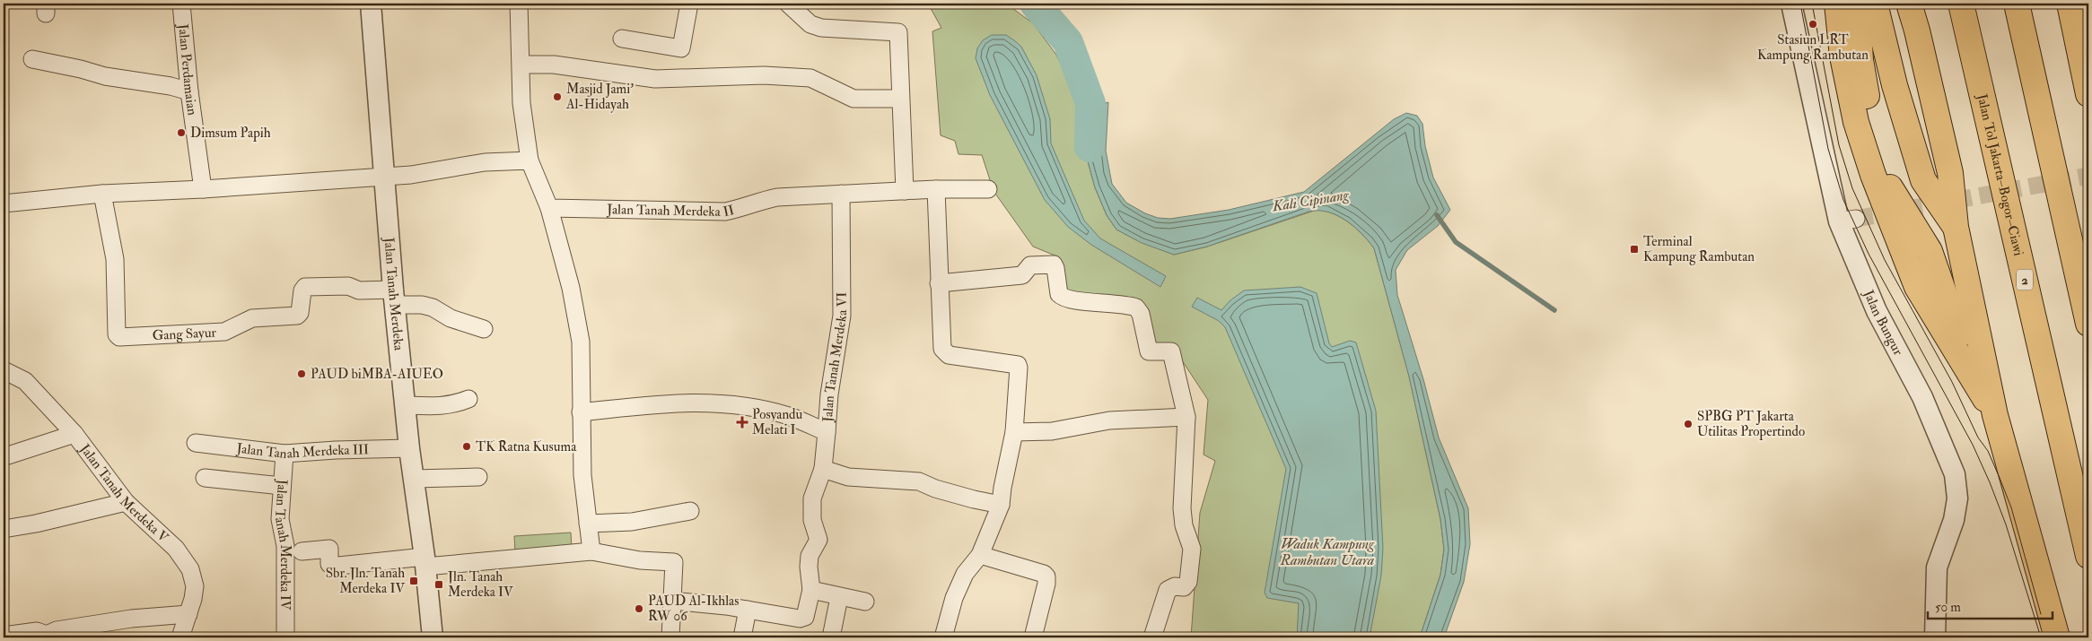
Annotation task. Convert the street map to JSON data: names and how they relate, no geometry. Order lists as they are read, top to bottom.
{
  "streets": {
    "highway": ["Jalan Tol Jakarta–Bogor–Ciawi", "2"],
    "street": [
      "Jalan Perdamaian",
      "Jalan Tanah Merdeka II",
      "Jalan Tanah Merdeka",
      "Jalan Bungur",
      "Gang Sayur",
      "Jalan Tanah Merdeka VI",
      "Jalan Tanah Merdeka III",
      "Jalan Tanah Merdeka V",
      "Jalan Tanah Merdeka IV"
    ]
  },
  "crossings": [
    ["Jalan Tanah Merdeka II", "Jalan Tanah Merdeka VI"],
    ["Jalan Tanah Merdeka", "Gang Sayur"],
    ["Jalan Tanah Merdeka", "Jalan Tanah Merdeka III"],
    ["Jalan Tanah Merdeka III", "Jalan Tanah Merdeka IV"]
  ],
  "water": ["Kali Cipinang", "Waduk Kampung Rambutan Utara"],
  "places": {
    "other": [
      "Stasiun LRT Kampung Rambutan",
      "Masjid Jami' Al-Hidayah",
      "Dimsum Papih",
      "PAUD biMBA-AIUEO",
      "SPBG PT Jakarta Utilitas Propertindo",
      "TK Ratna Kusuma",
      "PAUD Al-Ikhlas RW 06"
    ],
    "transit": ["Terminal Kampung Rambutan", "Sbr. Jln. Tanah Merdeka IV", "Jln. Tanah Merdeka IV"],
    "health": ["Posyandu Melati I"]
  },
  "scale_bar": "50 m"
}
